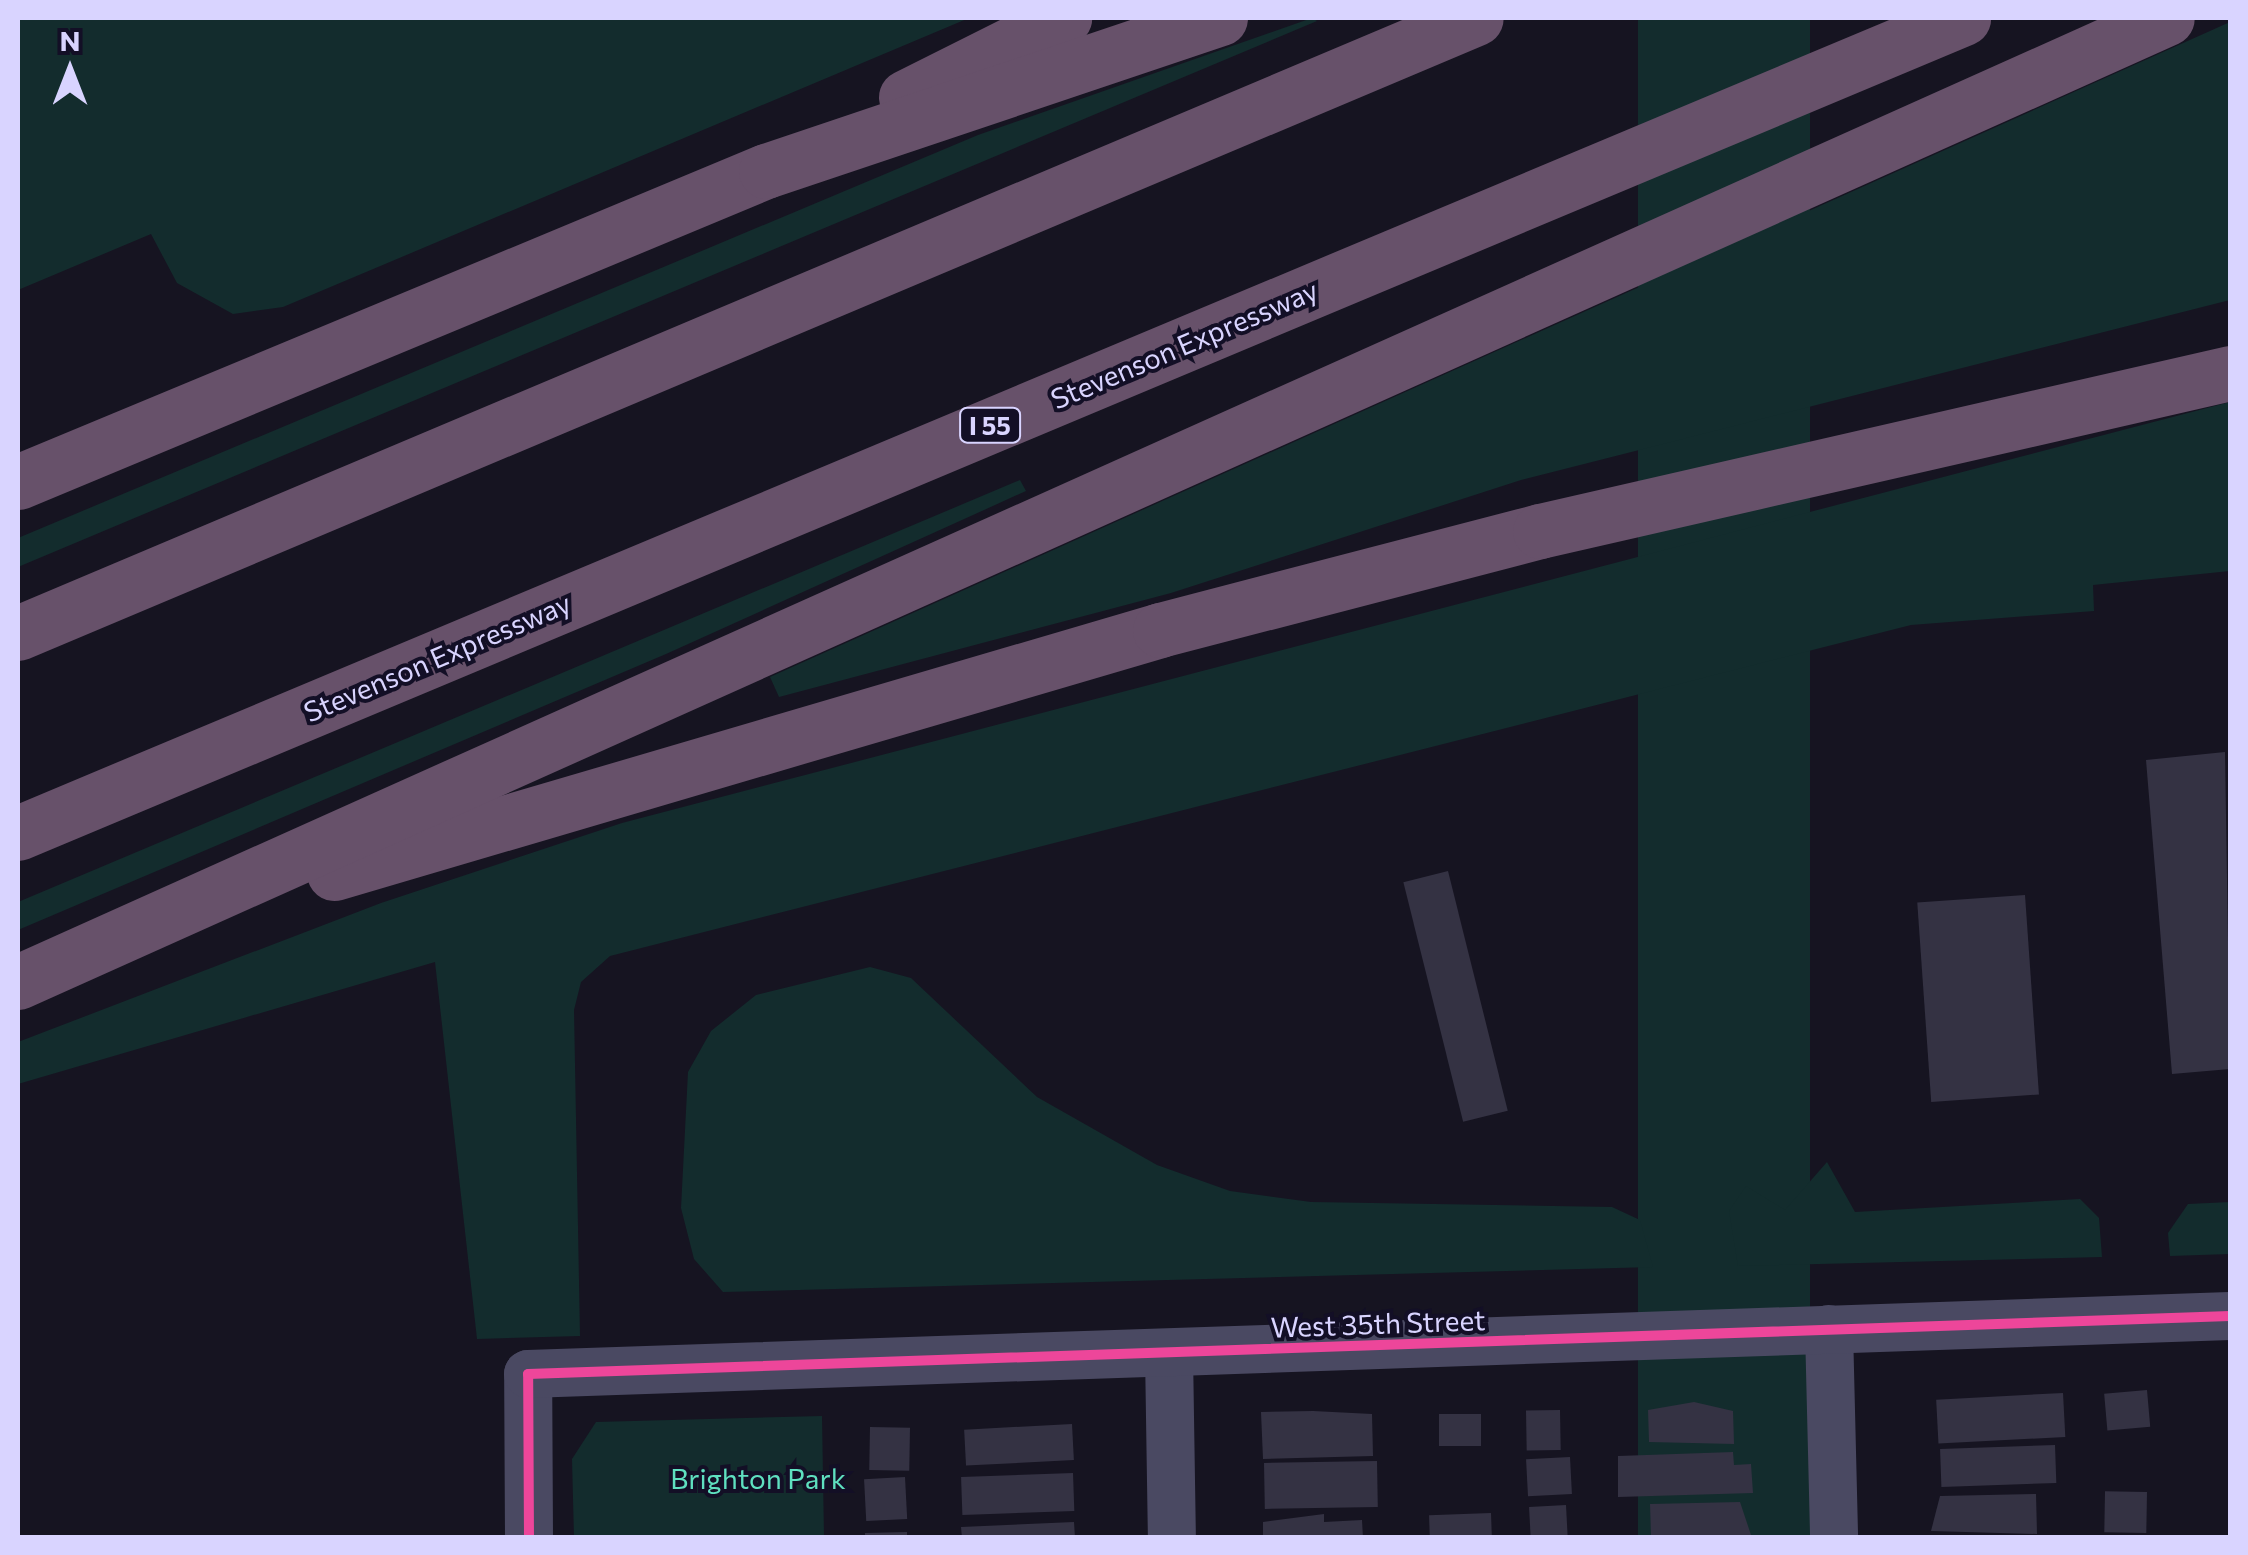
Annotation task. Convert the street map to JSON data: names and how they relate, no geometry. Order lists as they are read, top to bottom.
{
  "streets": {
    "highway": ["Stevenson Expressway", "I 55"],
    "street": ["West 35th Street"]
  },
  "parks": ["Brighton Park"],
  "north": "top"
}
